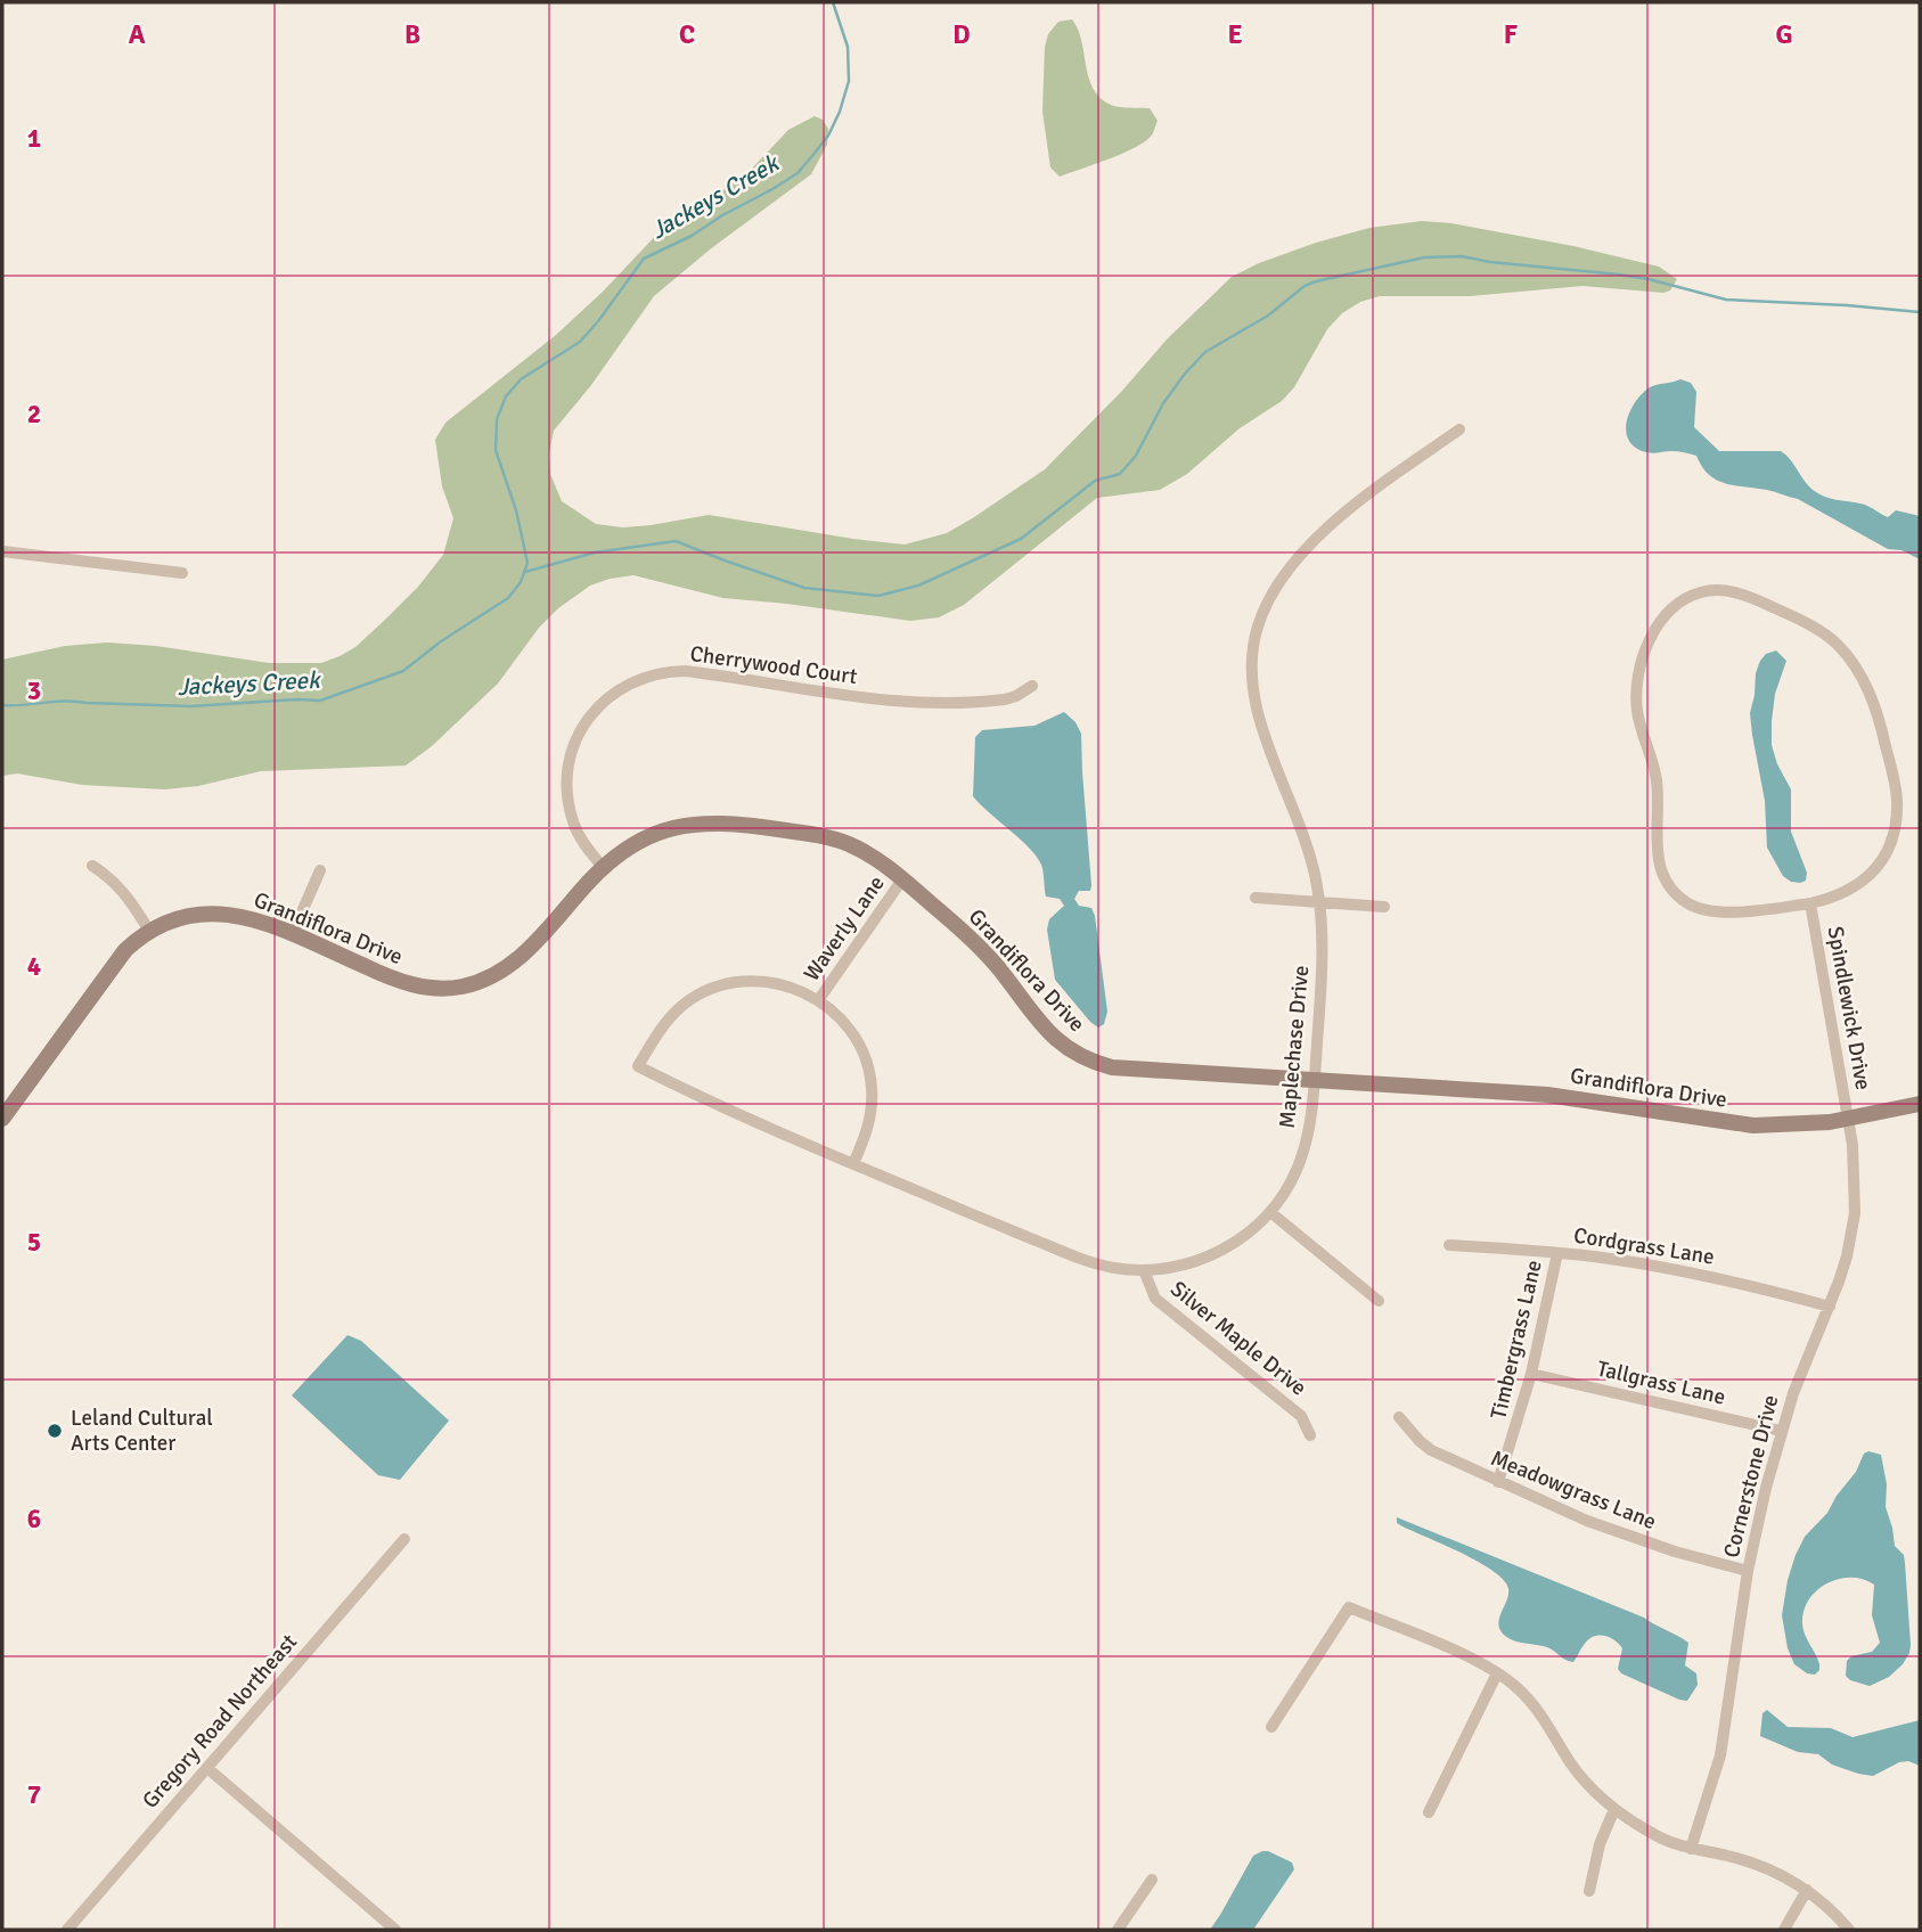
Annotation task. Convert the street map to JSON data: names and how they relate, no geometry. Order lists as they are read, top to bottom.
{
  "streets": {
    "street": [
      "Cherrywood Court",
      "Grandiflora Drive",
      "Waverly Lane",
      "Spindlewick Drive",
      "Maplechase Drive",
      "Cordgrass Lane",
      "Silver Maple Drive",
      "Timbergrass Lane",
      "Tallgrass Lane",
      "Cornerstone Drive",
      "Meadowgrass Lane",
      "Gregory Road Northeast"
    ]
  },
  "crossings": [
    ["Cherrywood Court", "Grandiflora Drive"],
    ["Grandiflora Drive", "Waverly Lane"],
    ["Grandiflora Drive", "Spindlewick Drive"],
    ["Grandiflora Drive", "Maplechase Drive"],
    ["Grandiflora Drive", "Cornerstone Drive"],
    ["Waverly Lane", "Maplechase Drive"],
    ["Spindlewick Drive", "Cornerstone Drive"],
    ["Maplechase Drive", "Silver Maple Drive"],
    ["Cordgrass Lane", "Timbergrass Lane"],
    ["Cordgrass Lane", "Cornerstone Drive"],
    ["Timbergrass Lane", "Tallgrass Lane"],
    ["Timbergrass Lane", "Meadowgrass Lane"],
    ["Tallgrass Lane", "Cornerstone Drive"],
    ["Cornerstone Drive", "Meadowgrass Lane"]
  ],
  "water": ["Jackeys Creek"],
  "places": ["Leland Cultural Arts Center"],
  "grid": {
    "columns": [
      "A",
      "B",
      "C",
      "D",
      "E",
      "F",
      "G"
    ],
    "rows": [
      "1",
      "2",
      "3",
      "4",
      "5",
      "6",
      "7"
    ]
  }
}
